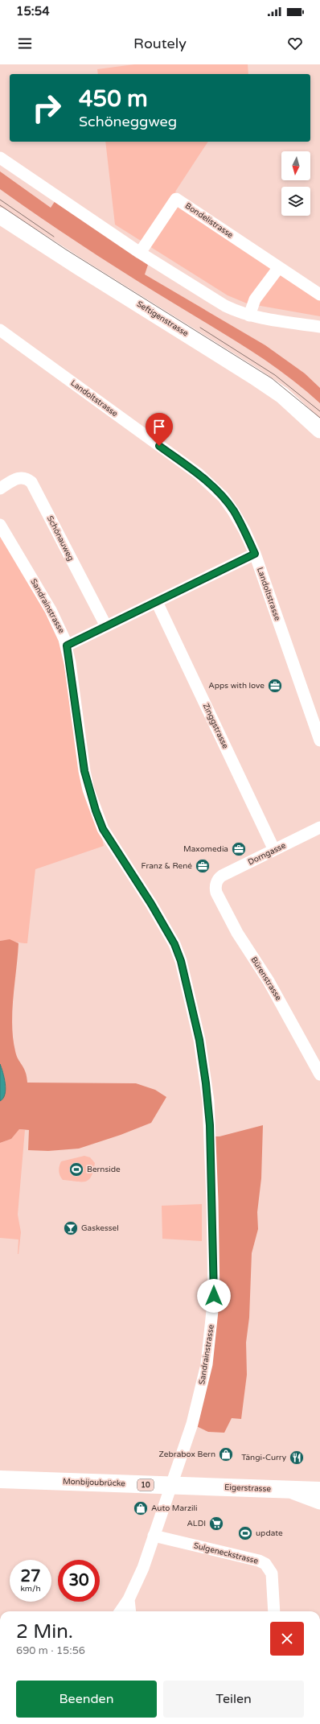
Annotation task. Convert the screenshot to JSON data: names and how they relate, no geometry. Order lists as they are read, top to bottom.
{
  "streets": {
    "main road": [
      "Seftigenstrasse",
      "Monbijoubrücke",
      "10",
      "Eigerstrasse"
    ],
    "street": [
      "Bondelistrasse",
      "Landoltstrasse",
      "Schönauweg",
      "Sandrainstrasse",
      "Zinggstrasse",
      "Dorngasse",
      "Bürenstrasse",
      "Sulgeneckstrasse"
    ]
  },
  "crossings": [
    ["Sandrainstrasse", "Sulgeneckstrasse"],
    ["Zinggstrasse", "Dorngasse"],
    ["Dorngasse", "Bürenstrasse"],
    ["Monbijoubrücke", "Eigerstrasse"]
  ],
  "places": {
    "office": ["Apps with love", "Maxomedia", "Franz & René"],
    "sports": ["Bernside", "update"],
    "bar": ["Gaskessel"],
    "shop": ["Zebrabox Bern", "Auto Marzili"],
    "restaurant": ["Tängi-Curry"],
    "supermarket": ["ALDI"]
  },
  "north": "bottom",
  "page": {
    "status": "15:54",
    "header": "Routely",
    "turn": ["450 m", "Schöneggweg"],
    "speed": "27 km/h",
    "limit": "30",
    "heading": ["2 Min.", "690 m · 15:56"],
    "buttons": ["Beenden", "Teilen"]
  }
}
